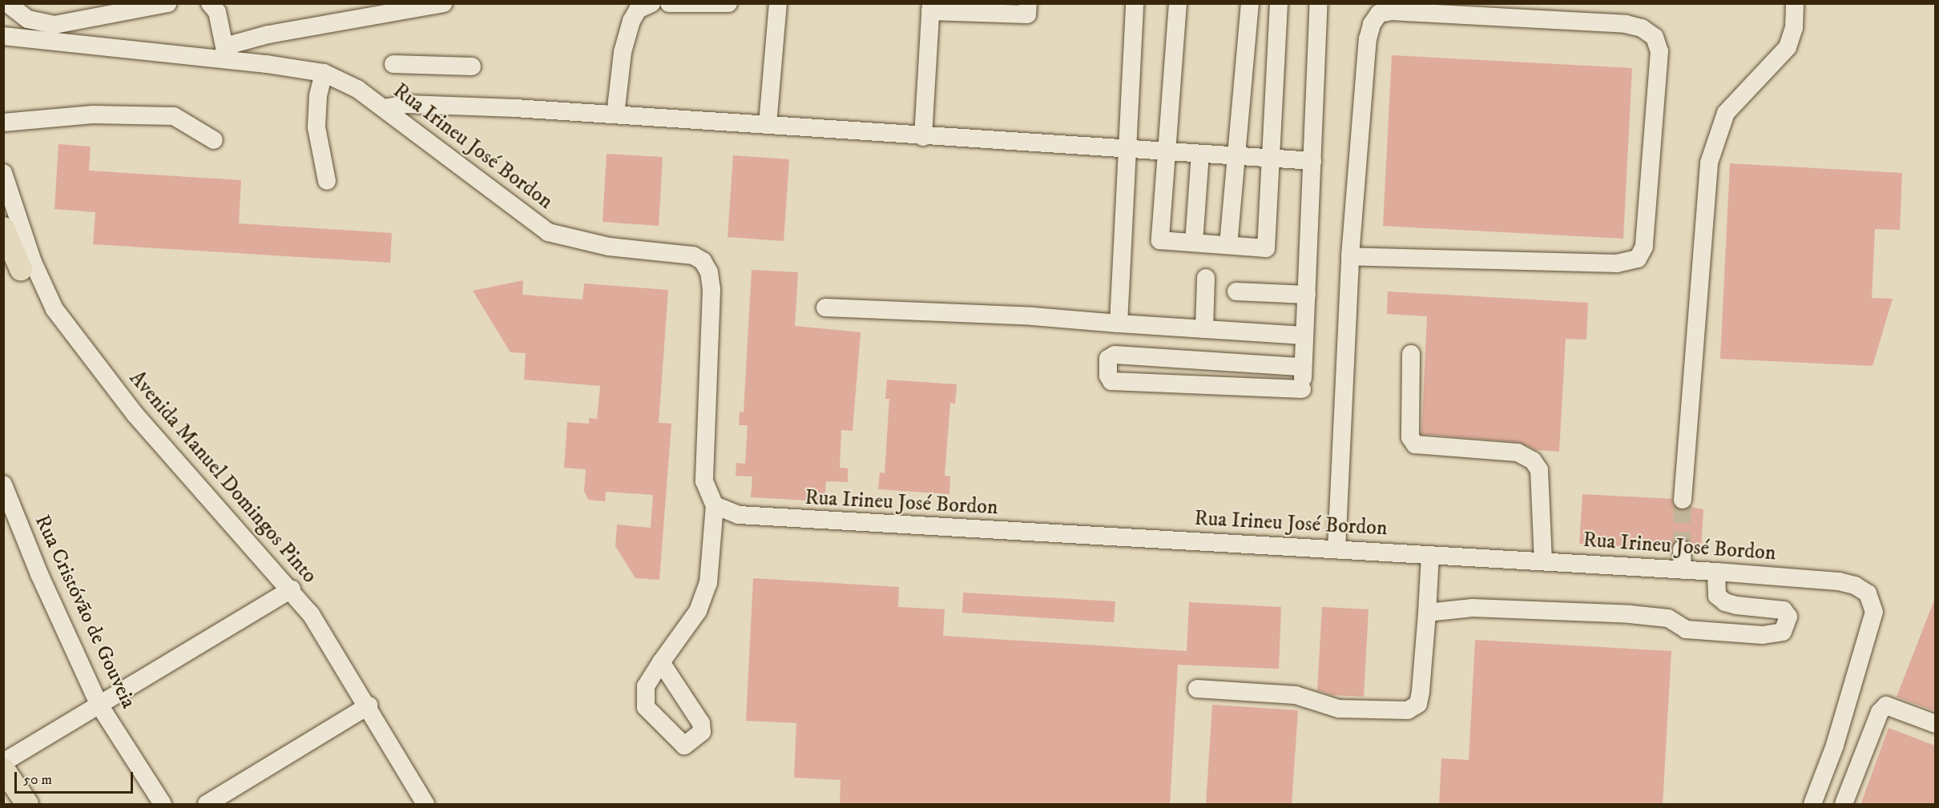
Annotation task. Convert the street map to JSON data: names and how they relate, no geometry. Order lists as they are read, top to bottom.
{
  "streets": {
    "street": ["Rua Irineu José Bordon", "Avenida Manuel Domingos Pinto", "Rua Cristóvão de Gouveia"]
  },
  "scale_bar": "50 m"
}
